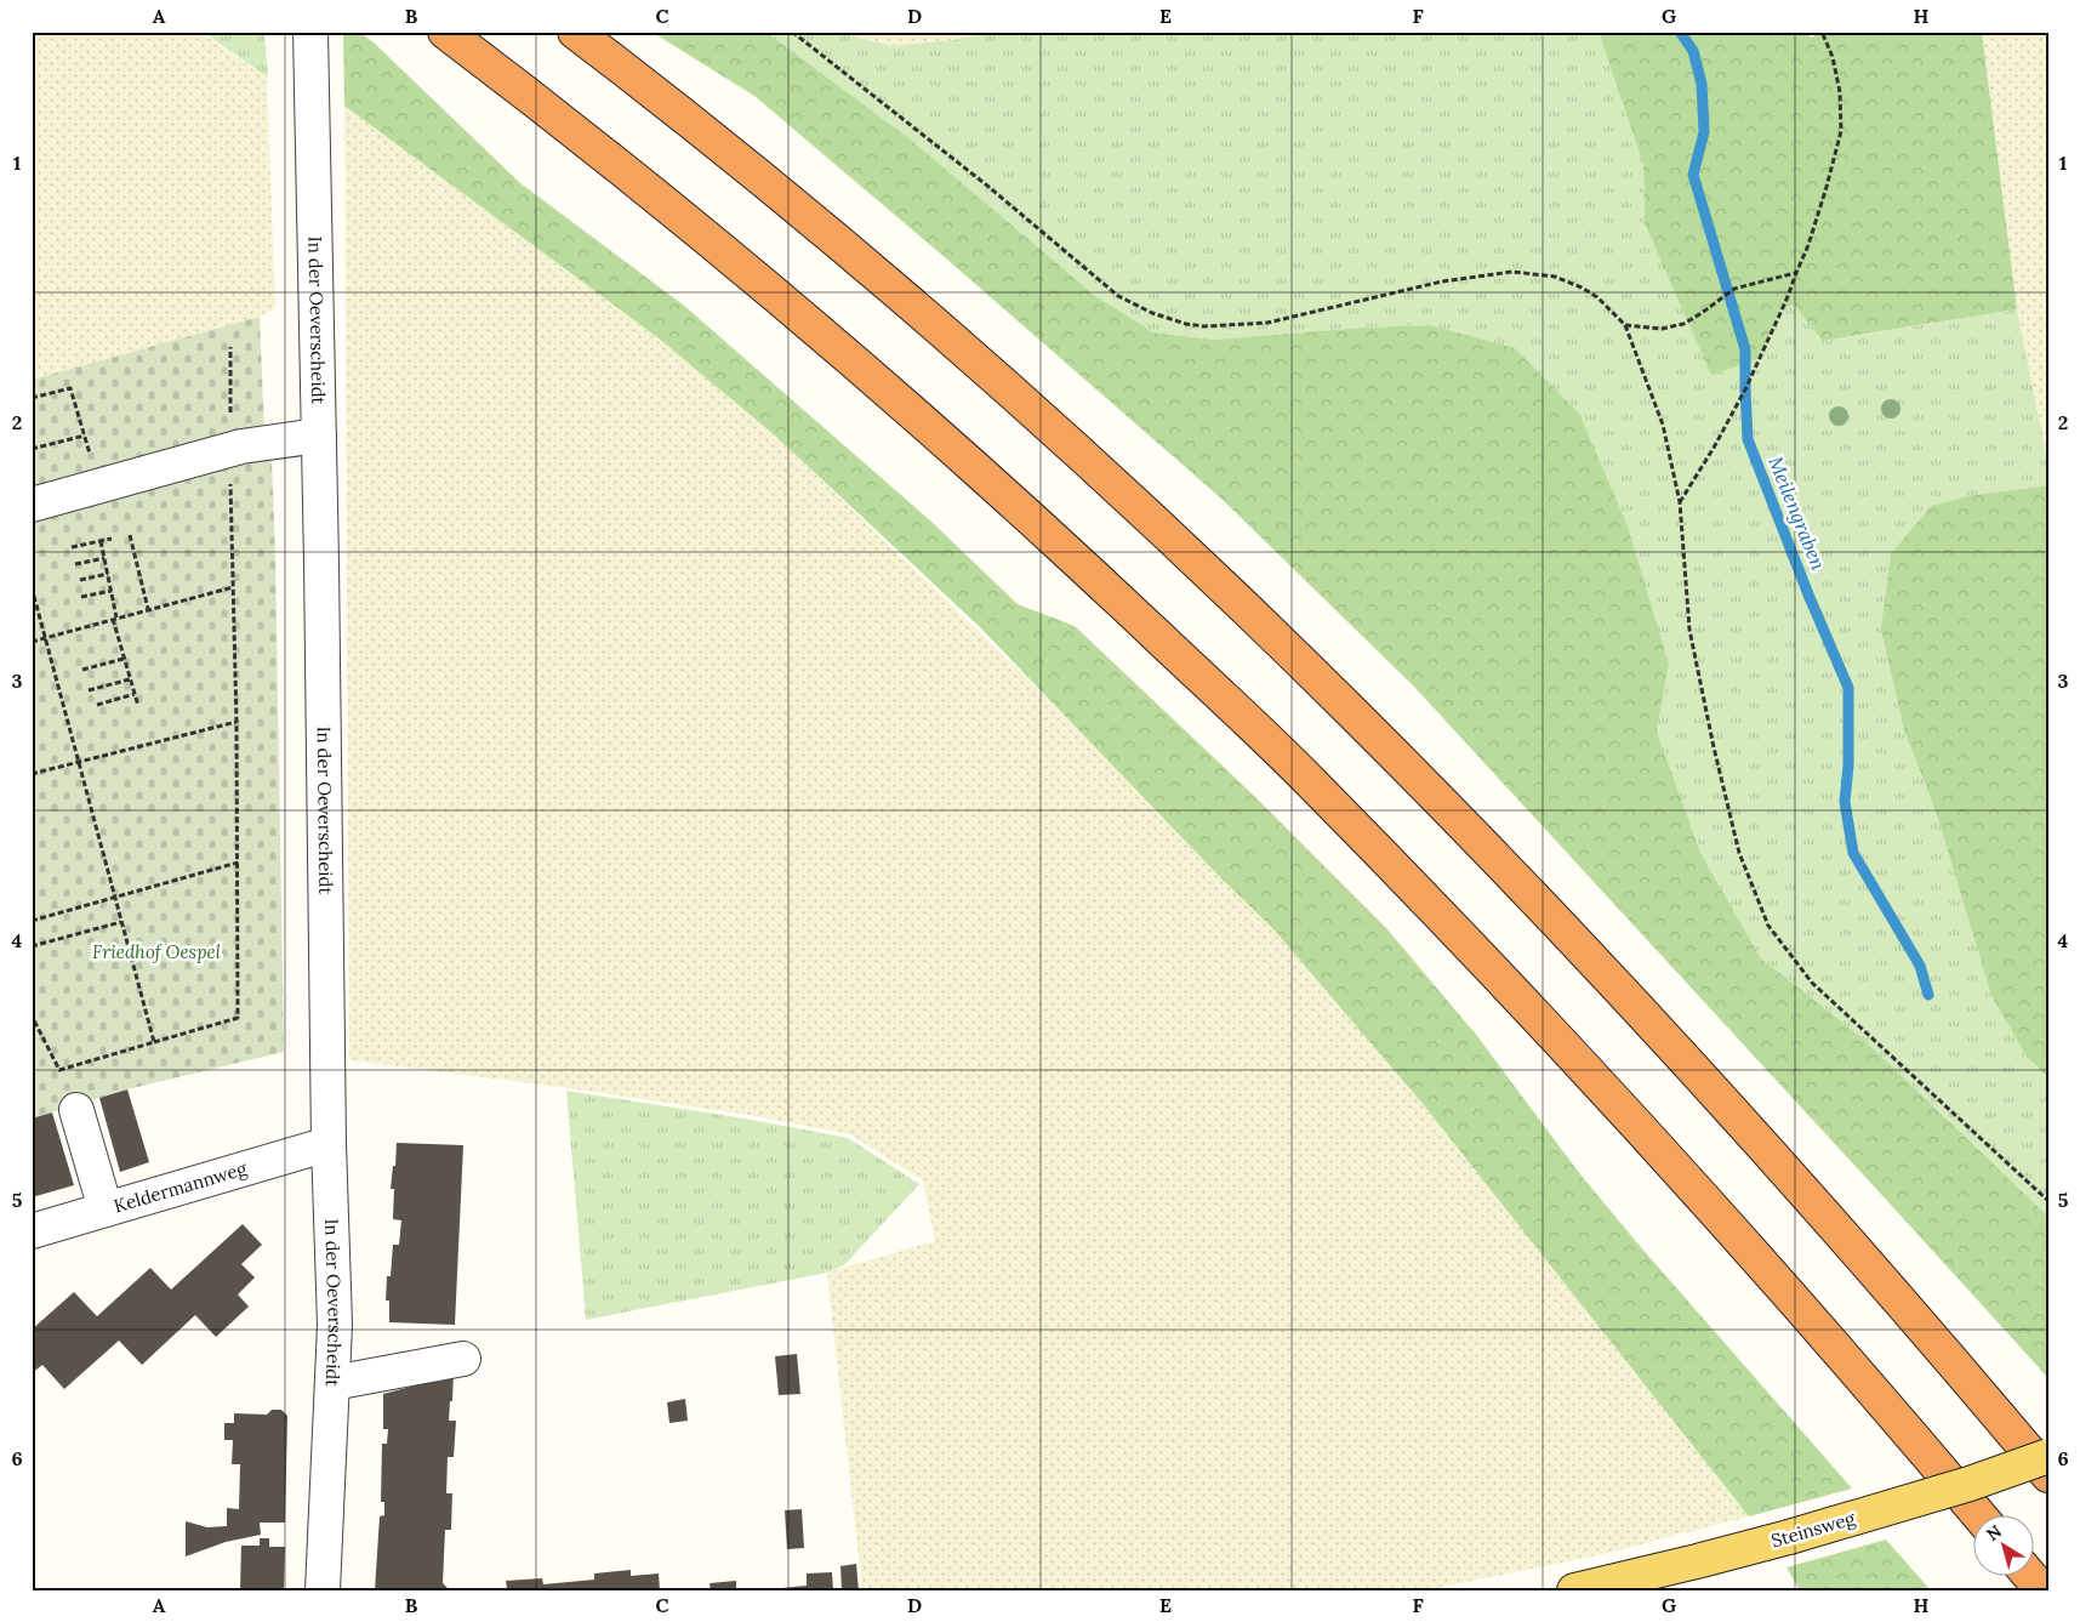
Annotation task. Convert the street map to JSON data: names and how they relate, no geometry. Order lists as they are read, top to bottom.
{
  "streets": {
    "main road": ["Steinsweg"],
    "street": ["In der Oeverscheidt", "Keldermannweg"]
  },
  "crossings": [
    ["In der Oeverscheidt", "Keldermannweg"]
  ],
  "water": ["Meilengraben"],
  "parks": ["Friedhof Oespel"],
  "north": "top left",
  "grid": {
    "columns": [
      "A",
      "B",
      "C",
      "D",
      "E",
      "F",
      "G",
      "H"
    ],
    "rows": [
      "1",
      "2",
      "3",
      "4",
      "5",
      "6"
    ]
  }
}
